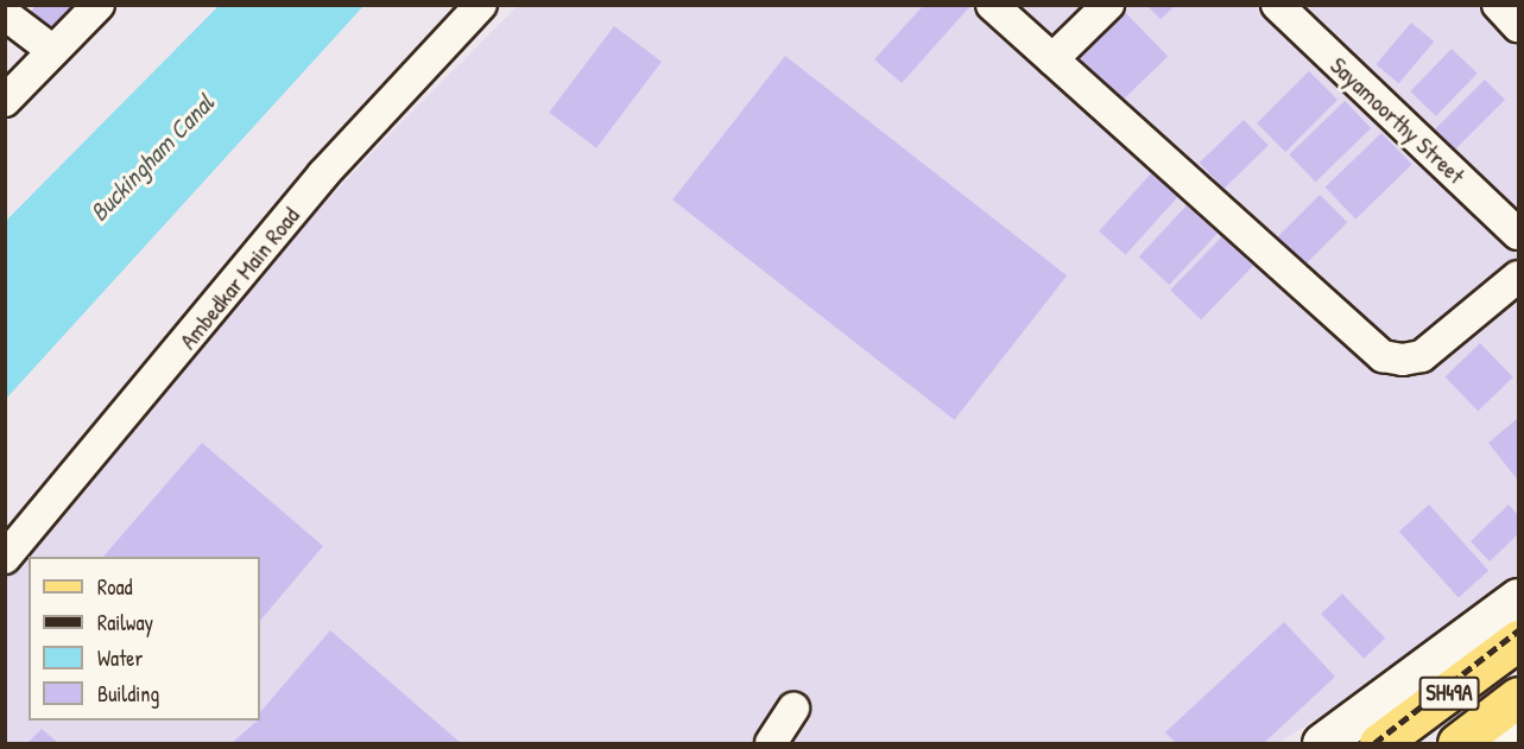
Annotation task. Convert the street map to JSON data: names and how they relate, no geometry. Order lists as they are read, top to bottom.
{
  "streets": {
    "main road": ["SH49A"],
    "street": ["Sayamoorthy Street", "Ambedkar Main Road"]
  },
  "water": ["Buckingham Canal"],
  "legend": [
    "Road",
    "Railway",
    "Water",
    "Building"
  ]
}
